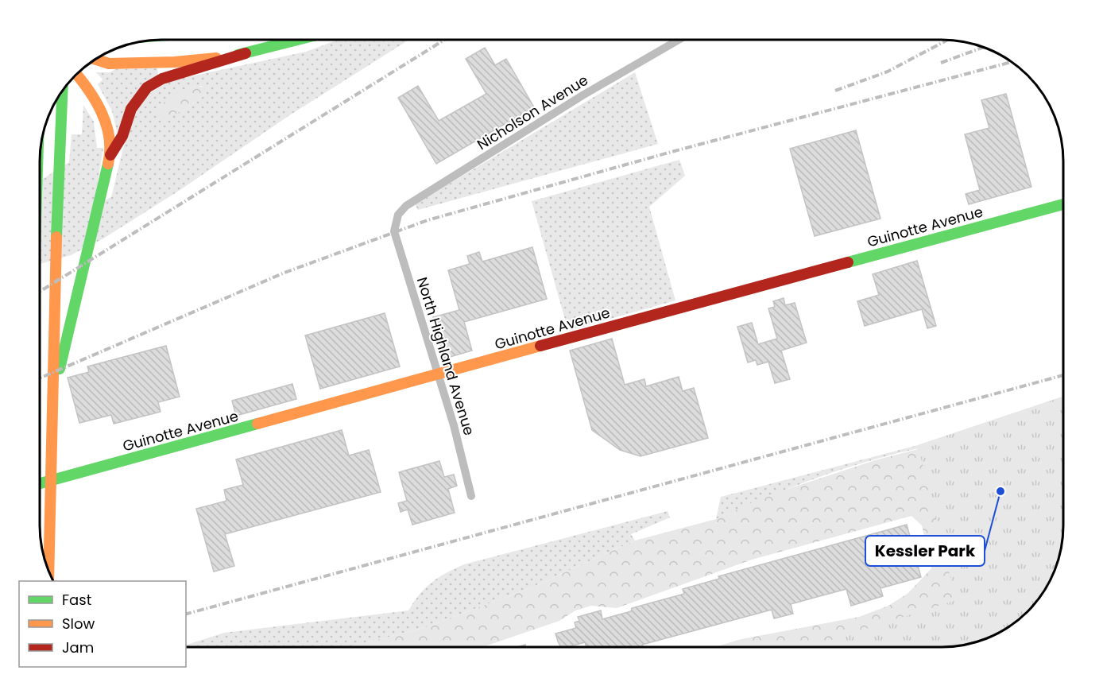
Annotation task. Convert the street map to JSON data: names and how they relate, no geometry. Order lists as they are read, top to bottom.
{
  "streets": {
    "main road": ["Guinotte Avenue"],
    "street": ["Nicholson Avenue", "North Highland Avenue"]
  },
  "crossings": [
    ["Nicholson Avenue", "North Highland Avenue"],
    ["Guinotte Avenue", "North Highland Avenue"]
  ],
  "places": ["Kessler Park"],
  "legend": ["Fast", "Slow", "Jam"]
}
